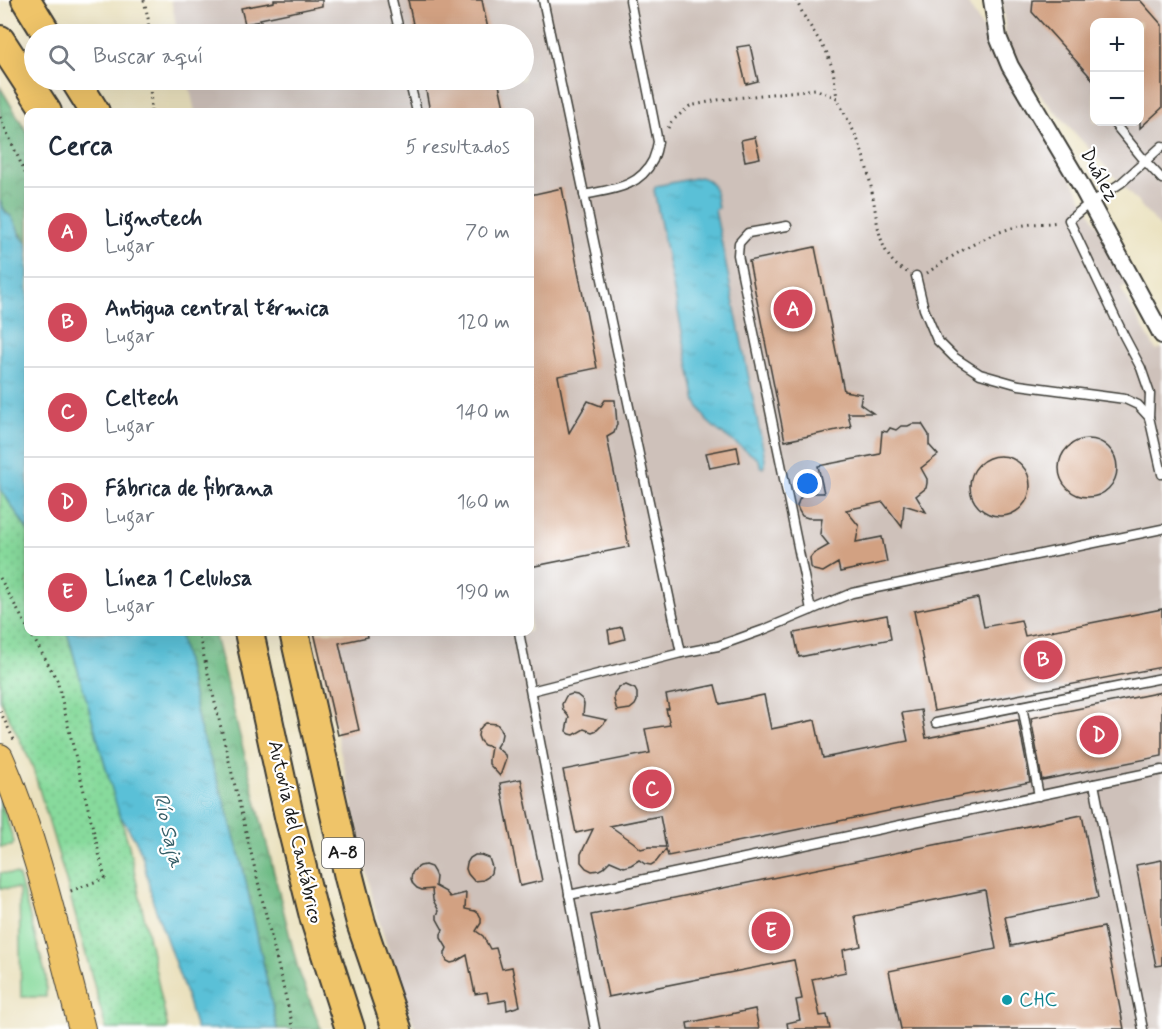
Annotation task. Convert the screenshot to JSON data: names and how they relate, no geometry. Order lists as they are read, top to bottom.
{
  "streets": {
    "highway": ["Autovía del Cantábrico", "A-8"],
    "street": ["Duález"]
  },
  "water": ["Río Saja"],
  "places": ["CHC"],
  "page": {
    "map_buttons": ["+", "−"],
    "search": "Buscar aquí",
    "heading": ["Cerca", "5 resultados"],
    "list": [
      {
        "mark": "A",
        "name": "Lignotech",
        "note": "Lugar",
        "value": "70 m"
      },
      {
        "mark": "B",
        "name": "Antigua central térmica",
        "note": "Lugar",
        "value": "120 m"
      },
      {
        "mark": "C",
        "name": "Celtech",
        "note": "Lugar",
        "value": "140 m"
      },
      {
        "mark": "D",
        "name": "Fábrica de fibrana",
        "note": "Lugar",
        "value": "160 m"
      },
      {
        "mark": "E",
        "name": "Línea 1 Celulosa",
        "note": "Lugar",
        "value": "190 m"
      }
    ],
    "pins": [
      "A",
      "B",
      "D",
      "C",
      "E"
    ]
  }
}
